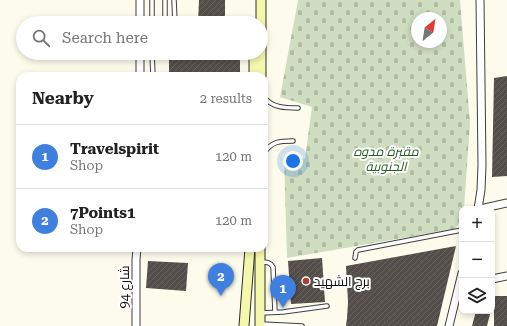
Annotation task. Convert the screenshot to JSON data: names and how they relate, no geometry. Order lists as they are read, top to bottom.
{
  "streets": {
    "street": ["شارع 94"]
  },
  "parks": ["مقبرة مدوه الجنوبية"],
  "places": ["برج الشهيد"],
  "north": "top right",
  "page": {
    "search": "Search here",
    "heading": ["Nearby", "2 results"],
    "list": [
      {
        "mark": "1",
        "name": "Travelspirit",
        "note": "Shop",
        "value": "120 m"
      },
      {
        "mark": "2",
        "name": "7Points1",
        "note": "Shop",
        "value": "120 m"
      }
    ],
    "map_buttons": ["+", "−"],
    "pins": ["2", "1"]
  }
}
